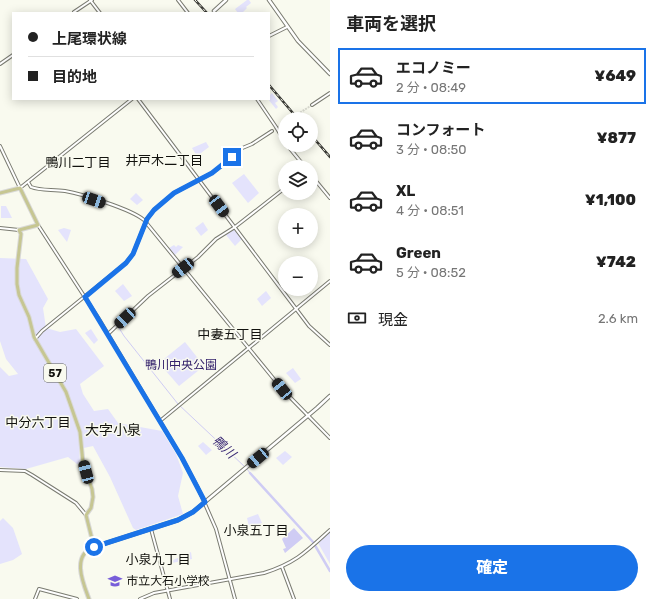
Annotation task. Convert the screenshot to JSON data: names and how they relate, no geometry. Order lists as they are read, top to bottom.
{
  "streets": {
    "main road": ["57"]
  },
  "districts": [
    "井戸木二丁目",
    "鴨川二丁目",
    "中妻五丁目",
    "中分六丁目",
    "大字小泉",
    "小泉五丁目",
    "小泉九丁目"
  ],
  "water": ["鴨川"],
  "parks": ["鴨川中央公園"],
  "places": {
    "school or university": ["市立大石小学校"]
  },
  "page": {
    "heading": "車両を選択",
    "banner": ["上尾環状線", "目的地"],
    "list": [
      {
        "name": "エコノミー",
        "note": "2 分 · 08:49",
        "value": "¥649"
      },
      {
        "name": "コンフォート",
        "note": "3 分 · 08:50",
        "value": "¥877"
      },
      {
        "name": "XL",
        "note": "4 分 · 08:51",
        "value": "¥1,100"
      },
      {
        "name": "Green",
        "note": "5 分 · 08:52",
        "value": "¥742"
      }
    ],
    "map_buttons": ["+", "−"],
    "pay": ["現金", "2.6 km"],
    "buttons": "確定"
  }
}
